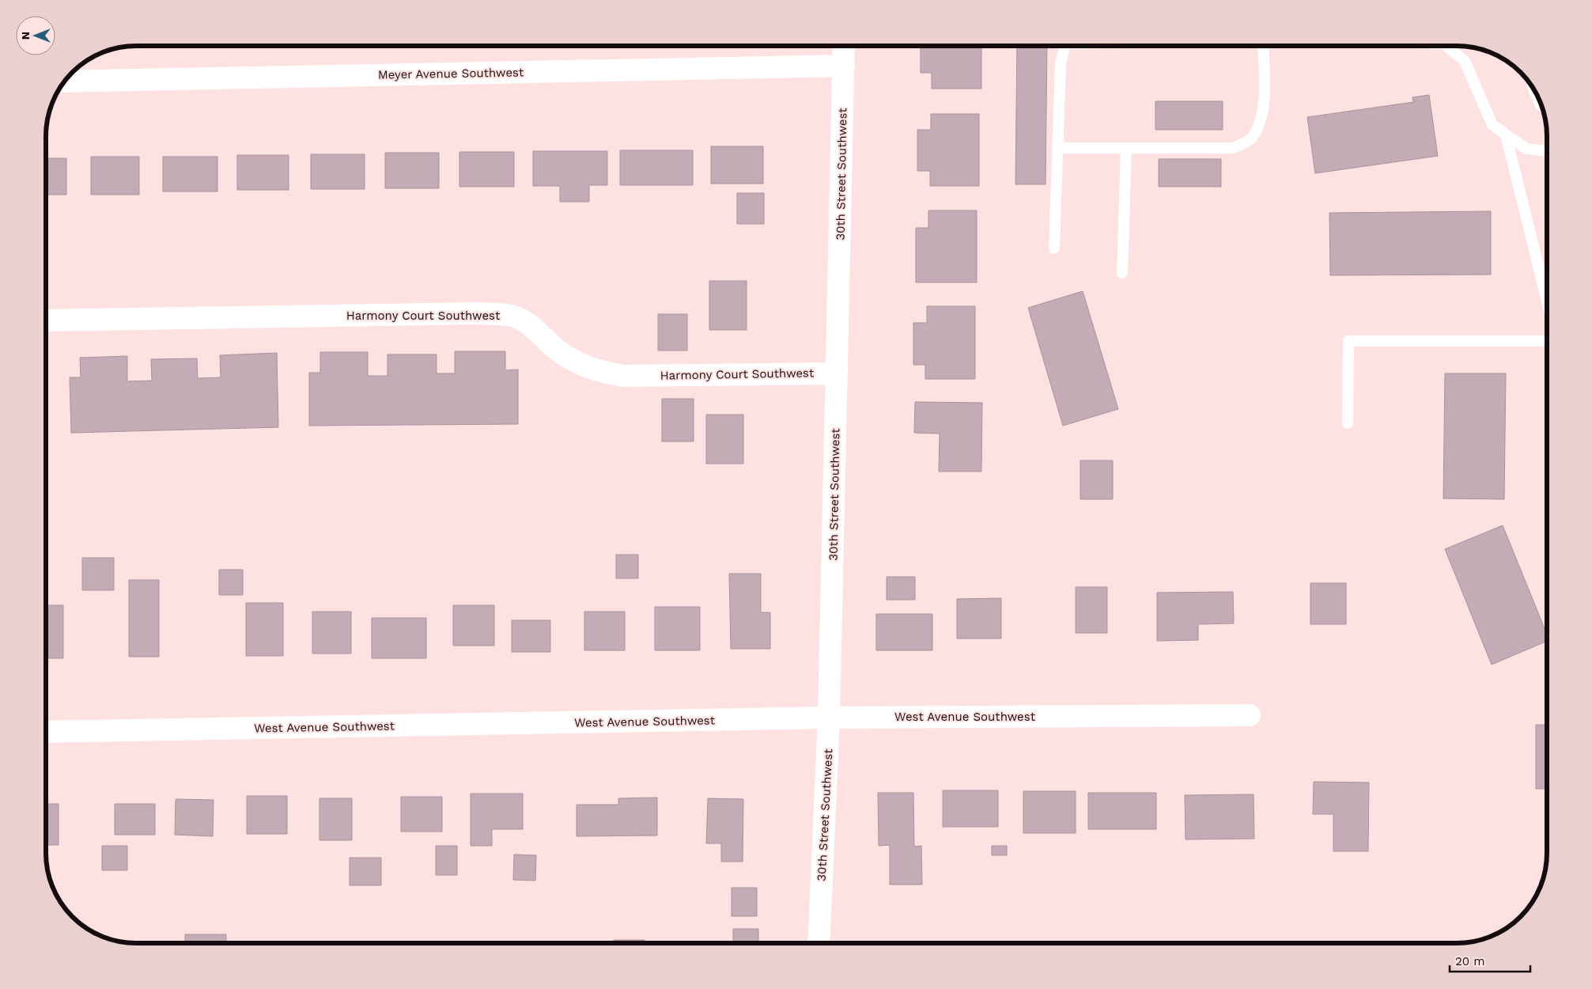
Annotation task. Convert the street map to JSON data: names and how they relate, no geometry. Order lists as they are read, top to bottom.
{
  "streets": {
    "street": [
      "Meyer Avenue Southwest",
      "30th Street Southwest",
      "Harmony Court Southwest",
      "West Avenue Southwest"
    ]
  },
  "crossings": [
    ["Meyer Avenue Southwest", "30th Street Southwest"],
    ["30th Street Southwest", "Harmony Court Southwest"],
    ["30th Street Southwest", "West Avenue Southwest"]
  ],
  "scale_bar": "20 m",
  "north": "left"
}
